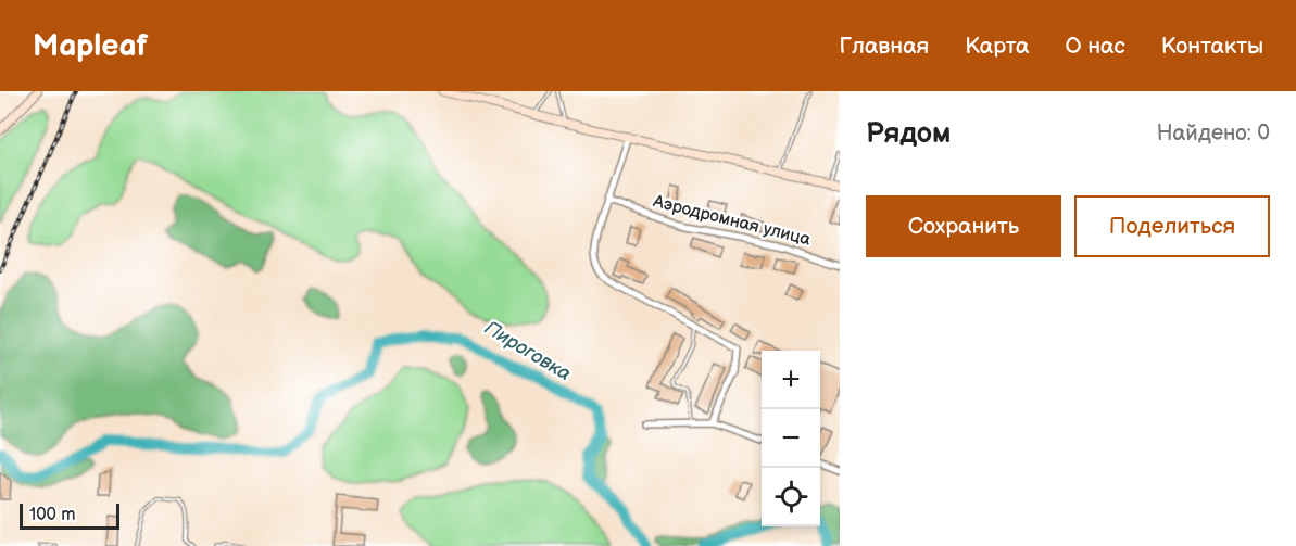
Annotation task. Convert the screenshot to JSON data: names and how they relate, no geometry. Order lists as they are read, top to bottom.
{
  "streets": {
    "street": ["Аэродромная улица"]
  },
  "water": ["Пироговка"],
  "scale_bar": "100 m",
  "page": {
    "header": "Mapleaf",
    "nav": [
      "Главная",
      "Карта",
      "О нас",
      "Контакты"
    ],
    "heading": ["Рядом", "Найдено: 0"],
    "buttons": ["Сохранить", "Поделиться"],
    "map_buttons": ["+", "−"],
    "scale": "100 m"
  }
}
